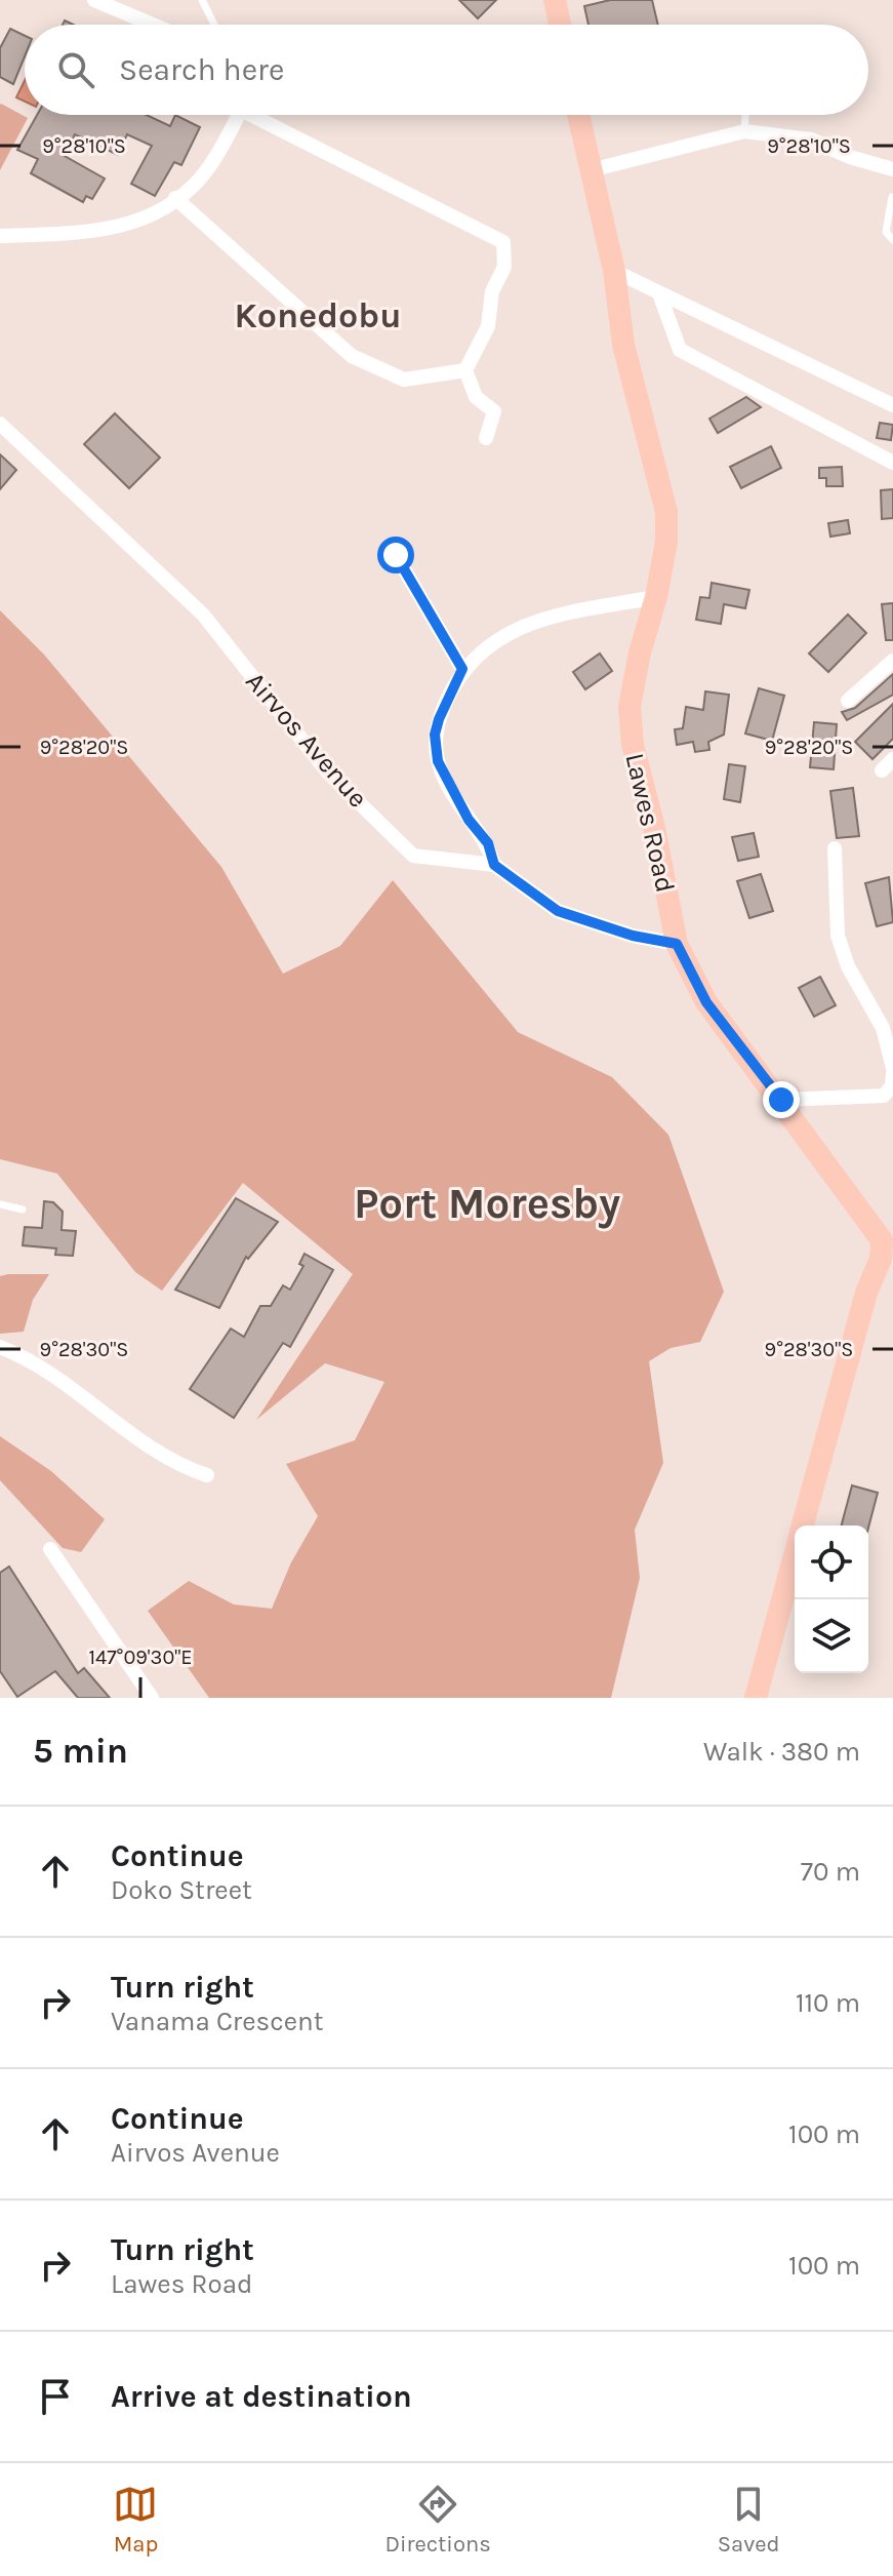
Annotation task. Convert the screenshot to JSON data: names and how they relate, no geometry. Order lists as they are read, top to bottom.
{
  "streets": {
    "main road": ["Lawes Road"],
    "street": ["Airvos Avenue"]
  },
  "crossings": [
    ["Airvos Avenue", "Lawes Road"]
  ],
  "districts": ["Konedobu", "Port Moresby"],
  "page": {
    "search": "Search here",
    "heading": ["5 min", "Walk · 380 m"],
    "list": [
      ["Continue", "Doko Street", "70 m"],
      ["Turn right", "Vanama Crescent", "110 m"],
      ["Continue", "Airvos Avenue", "100 m"],
      ["Turn right", "Lawes Road", "100 m"],
      "Arrive at destination"
    ],
    "nav": ["Map", "Directions", "Saved"]
  },
  "coordinates": [
    "9°28'10\"S",
    "9°28'20\"S",
    "9°28'30\"S",
    "147°09'30\"E"
  ]
}
